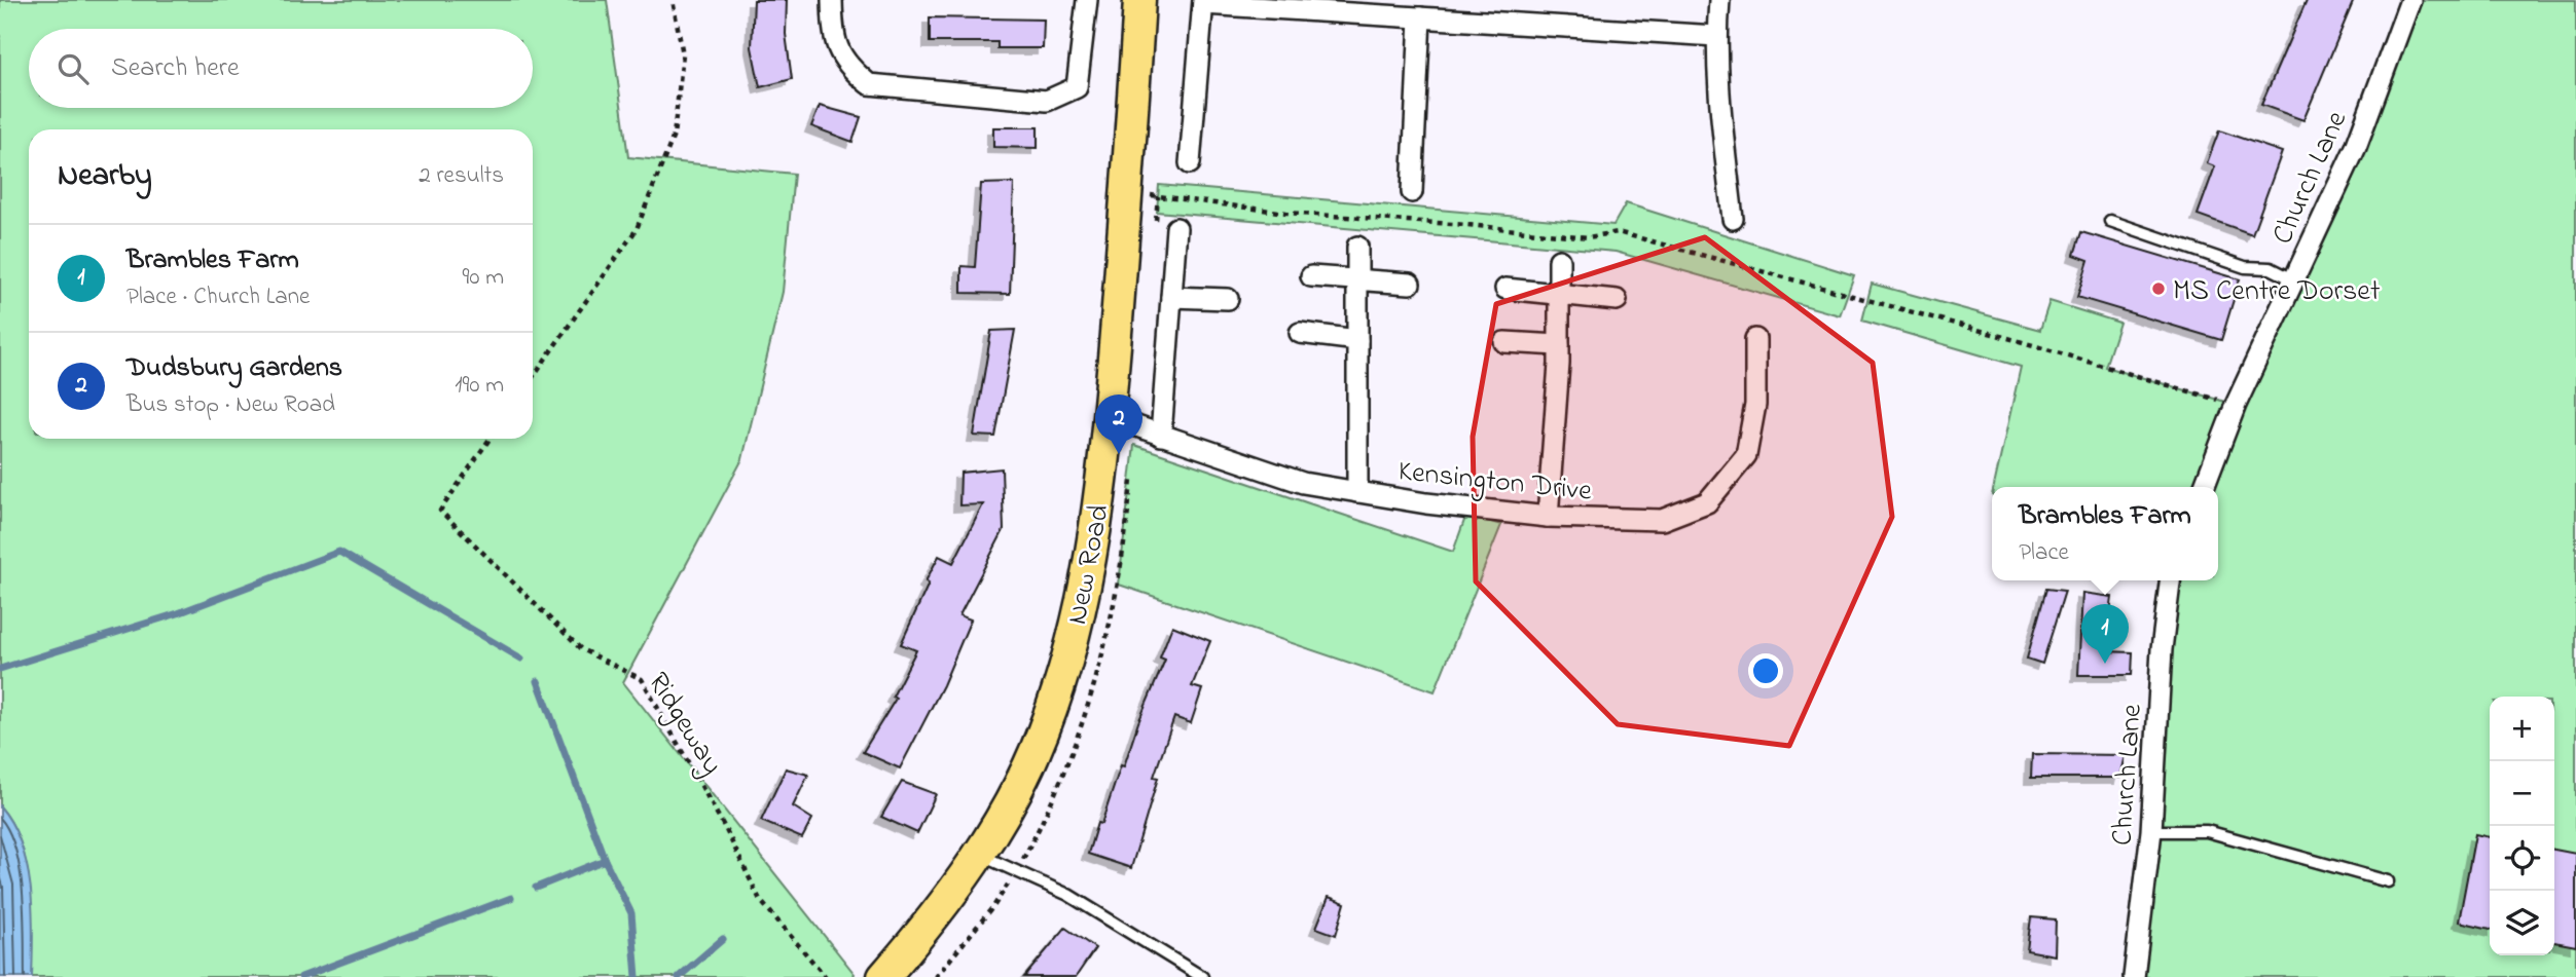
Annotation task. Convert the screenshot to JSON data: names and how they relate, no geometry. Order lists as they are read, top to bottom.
{
  "streets": {
    "main road": ["New Road"],
    "street": ["Church Lane", "Kensington Drive"],
    "path": ["Ridgeway"]
  },
  "crossings": [
    ["Kensington Drive", "New Road"]
  ],
  "places": ["MS Centre Dorset"],
  "page": {
    "search": "Search here",
    "heading": ["Nearby", "2 results"],
    "list": [
      {
        "mark": "1",
        "name": "Brambles Farm",
        "note": "Place · Church Lane",
        "value": "90 m"
      },
      {
        "mark": "2",
        "name": "Dudsbury Gardens",
        "note": "Bus stop · New Road",
        "value": "190 m"
      }
    ],
    "pins": ["2", "1"],
    "popup": ["Brambles Farm", "Place"],
    "map_buttons": ["+", "−"]
  }
}
